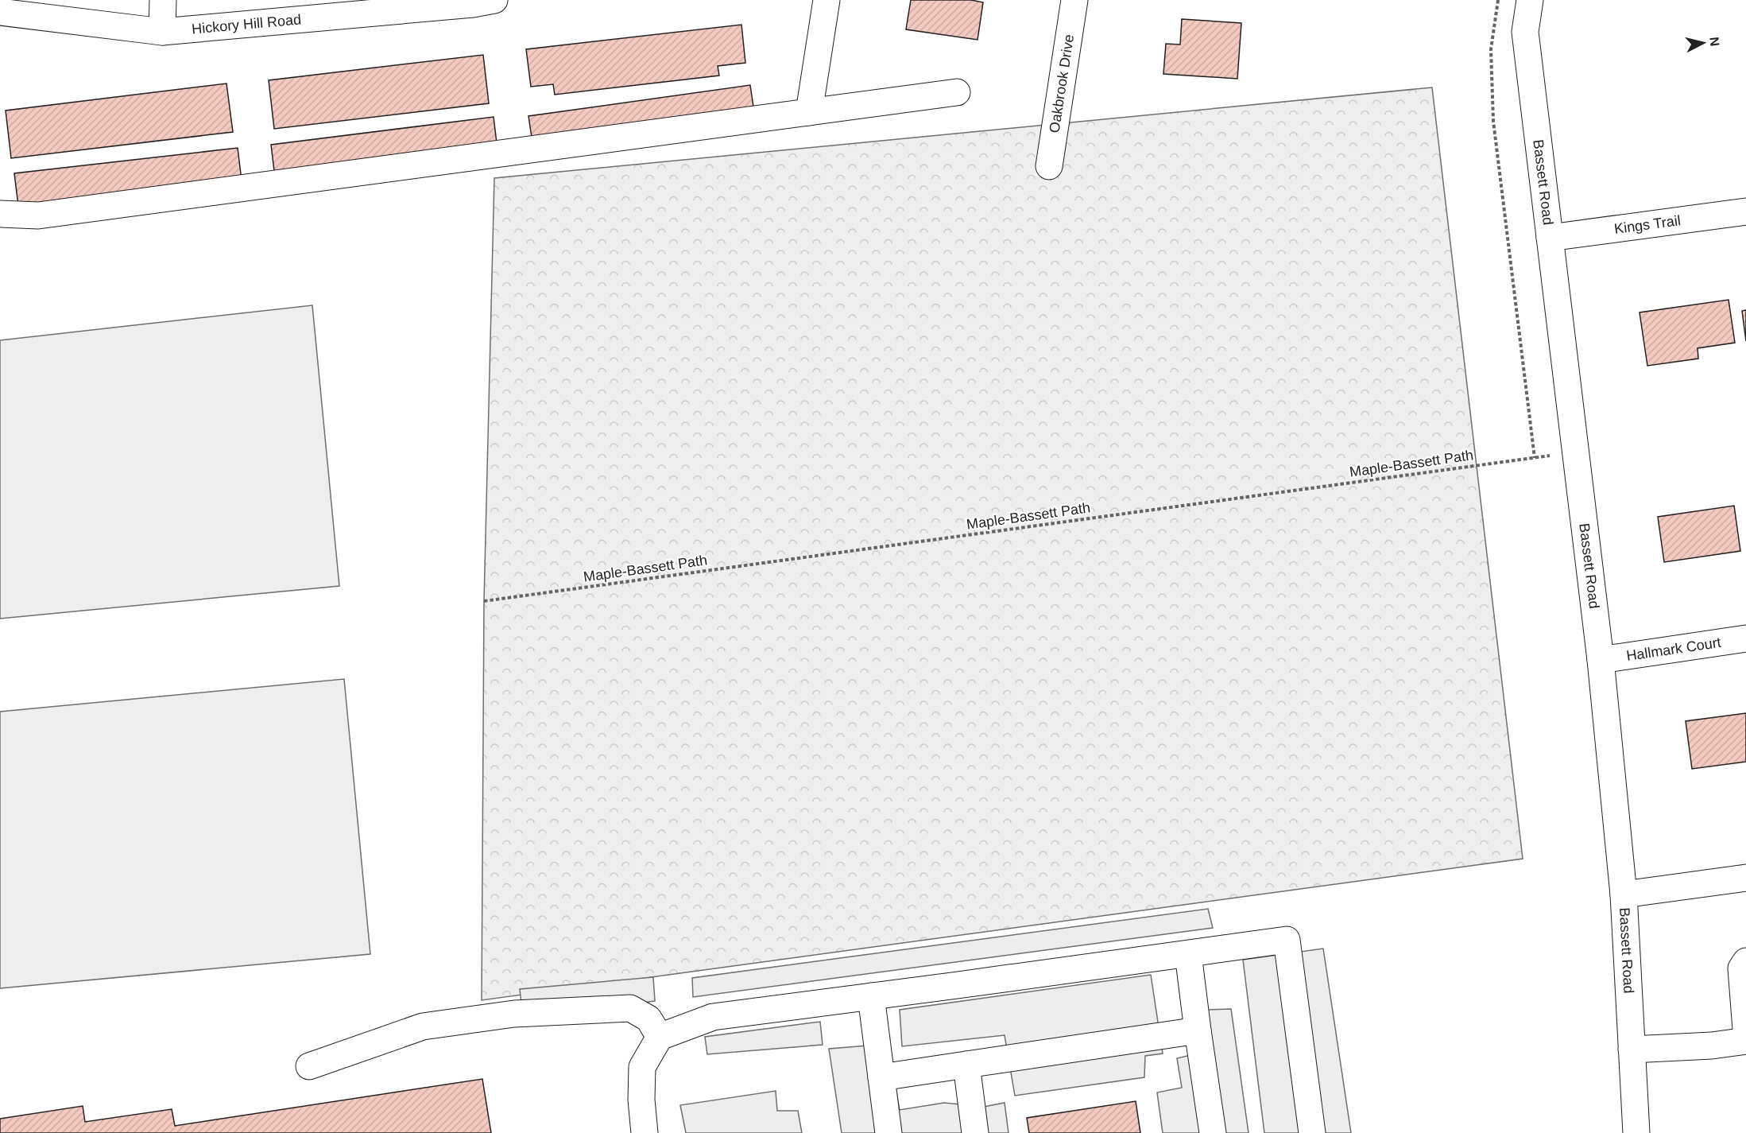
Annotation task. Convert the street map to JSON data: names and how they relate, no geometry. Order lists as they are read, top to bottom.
{
  "streets": {
    "street": [
      "Hickory Hill Road",
      "Oakbrook Drive",
      "Bassett Road",
      "Kings Trail",
      "Hallmark Court"
    ],
    "path": ["Maple-Bassett Path"]
  },
  "crossings": [
    ["Bassett Road", "Kings Trail"],
    ["Bassett Road", "Maple-Bassett Path"],
    ["Bassett Road", "Hallmark Court"]
  ],
  "north": "right"
}
